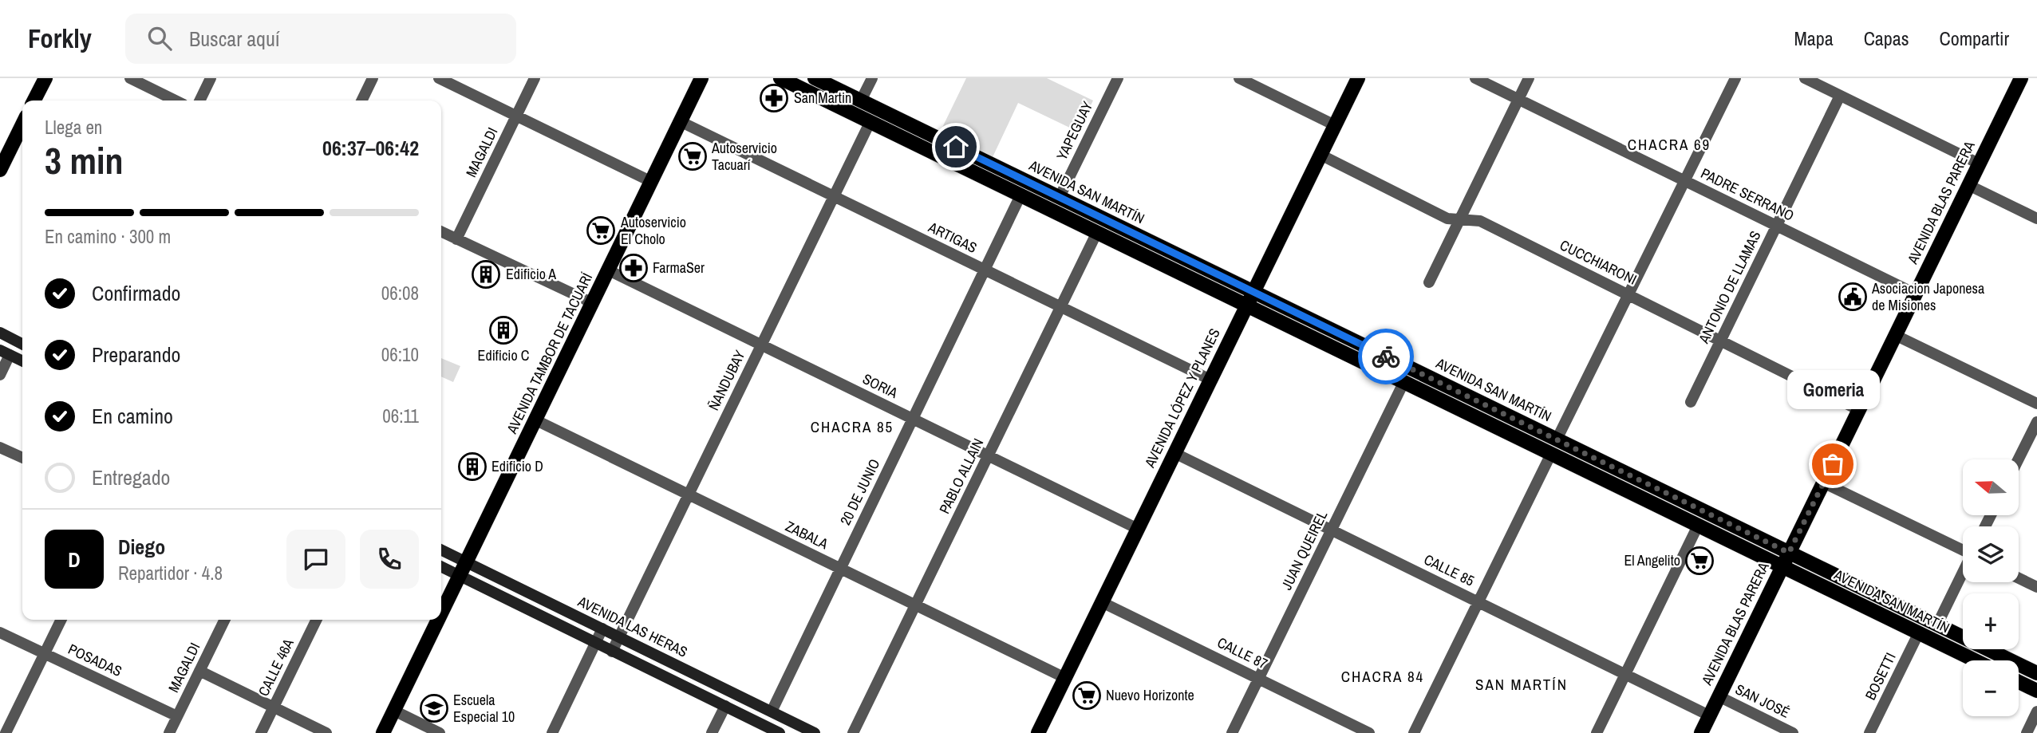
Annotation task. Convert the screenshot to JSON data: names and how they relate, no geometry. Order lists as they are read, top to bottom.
{
  "streets": {
    "main road": [
      "AVENIDA SAN MARTÍN",
      "AVENIDA BLAS PARERA",
      "AVENIDA TAMBOR DE TACUARÍ",
      "AVENIDA LÓPEZ Y PLANES",
      "AVENIDA LAS HERAS"
    ],
    "street": [
      "YAPEGUAY",
      "MAGALDI",
      "PADRE SERRANO",
      "ARTIGAS",
      "CUCCHIARONI",
      "ANTONIO DE LLAMAS",
      "ÑANDUBAY",
      "SORIA",
      "PABLO ALLAIN",
      "20 DE JUNIO",
      "ZABALA",
      "JUAN QUEIREL",
      "CALLE 85",
      "CALLE 87",
      "POSADAS",
      "CALLE 46A",
      "BOSETTI",
      "SAN JOSÉ"
    ]
  },
  "crossings": [
    ["YAPEGUAY", "AVENIDA SAN MARTÍN"],
    ["MAGALDI", "POSADAS"],
    ["AVENIDA SAN MARTÍN", "AVENIDA BLAS PARERA"],
    ["AVENIDA SAN MARTÍN", "ÑANDUBAY"],
    ["AVENIDA SAN MARTÍN", "AVENIDA LÓPEZ Y PLANES"],
    ["AVENIDA SAN MARTÍN", "PABLO ALLAIN"],
    ["AVENIDA SAN MARTÍN", "20 DE JUNIO"],
    ["AVENIDA SAN MARTÍN", "JUAN QUEIREL"],
    ["AVENIDA SAN MARTÍN", "BOSETTI"],
    ["PADRE SERRANO", "AVENIDA BLAS PARERA"],
    ["PADRE SERRANO", "ANTONIO DE LLAMAS"],
    ["AVENIDA BLAS PARERA", "CUCCHIARONI"],
    ["AVENIDA BLAS PARERA", "CALLE 85"],
    ["AVENIDA BLAS PARERA", "SAN JOSÉ"],
    ["ARTIGAS", "AVENIDA TAMBOR DE TACUARÍ"],
    ["ARTIGAS", "ÑANDUBAY"],
    ["ARTIGAS", "AVENIDA LÓPEZ Y PLANES"],
    ["ARTIGAS", "PABLO ALLAIN"],
    ["ARTIGAS", "20 DE JUNIO"],
    ["CUCCHIARONI", "ANTONIO DE LLAMAS"],
    ["CUCCHIARONI", "AVENIDA LÓPEZ Y PLANES"],
    ["AVENIDA TAMBOR DE TACUARÍ", "SORIA"],
    ["AVENIDA TAMBOR DE TACUARÍ", "ZABALA"],
    ["AVENIDA TAMBOR DE TACUARÍ", "AVENIDA LAS HERAS"],
    ["ÑANDUBAY", "SORIA"],
    ["ÑANDUBAY", "ZABALA"],
    ["ÑANDUBAY", "AVENIDA LAS HERAS"],
    ["SORIA", "AVENIDA LÓPEZ Y PLANES"],
    ["SORIA", "PABLO ALLAIN"],
    ["SORIA", "20 DE JUNIO"],
    ["AVENIDA LÓPEZ Y PLANES", "ZABALA"],
    ["AVENIDA LÓPEZ Y PLANES", "CALLE 85"],
    ["AVENIDA LÓPEZ Y PLANES", "CALLE 87"],
    ["PABLO ALLAIN", "ZABALA"],
    ["20 DE JUNIO", "ZABALA"],
    ["20 DE JUNIO", "AVENIDA LAS HERAS"],
    ["JUAN QUEIREL", "CALLE 85"],
    ["JUAN QUEIREL", "CALLE 87"]
  ],
  "districts": [
    "CHACRA 69",
    "CHACRA 85",
    "CHACRA 84",
    "SAN MARTÍN"
  ],
  "places": {
    "pharmacy": ["San Martin", "FarmaSer"],
    "supermarket": [
      "Autoservicio Tacuarí",
      "Autoservicio El Cholo",
      "El Angelito",
      "Nuevo Horizonte"
    ],
    "building": ["Edificio A", "Edificio C", "Edificio D"],
    "public building": ["Asociacion Japonesa de Misiones"],
    "other": ["Gomeria"],
    "school or university": ["Escuela Especial 10"]
  },
  "north": "left",
  "page": {
    "header": "Forkly",
    "search": "Buscar aquí",
    "nav": ["Mapa", "Capas", "Compartir"],
    "heading": ["3 min", "Llega en", "06:37–06:42"],
    "panel": ["Diego", "Repartidor · 4.8"],
    "bar": "En camino · 300 m",
    "list": [
      ["Confirmado", "06:08"],
      ["Preparando", "06:10"],
      ["En camino", "06:11"],
      "Entregado"
    ],
    "bubble": "Gomeria",
    "map_buttons": ["+", "−"],
    "round": "D"
  }
}
